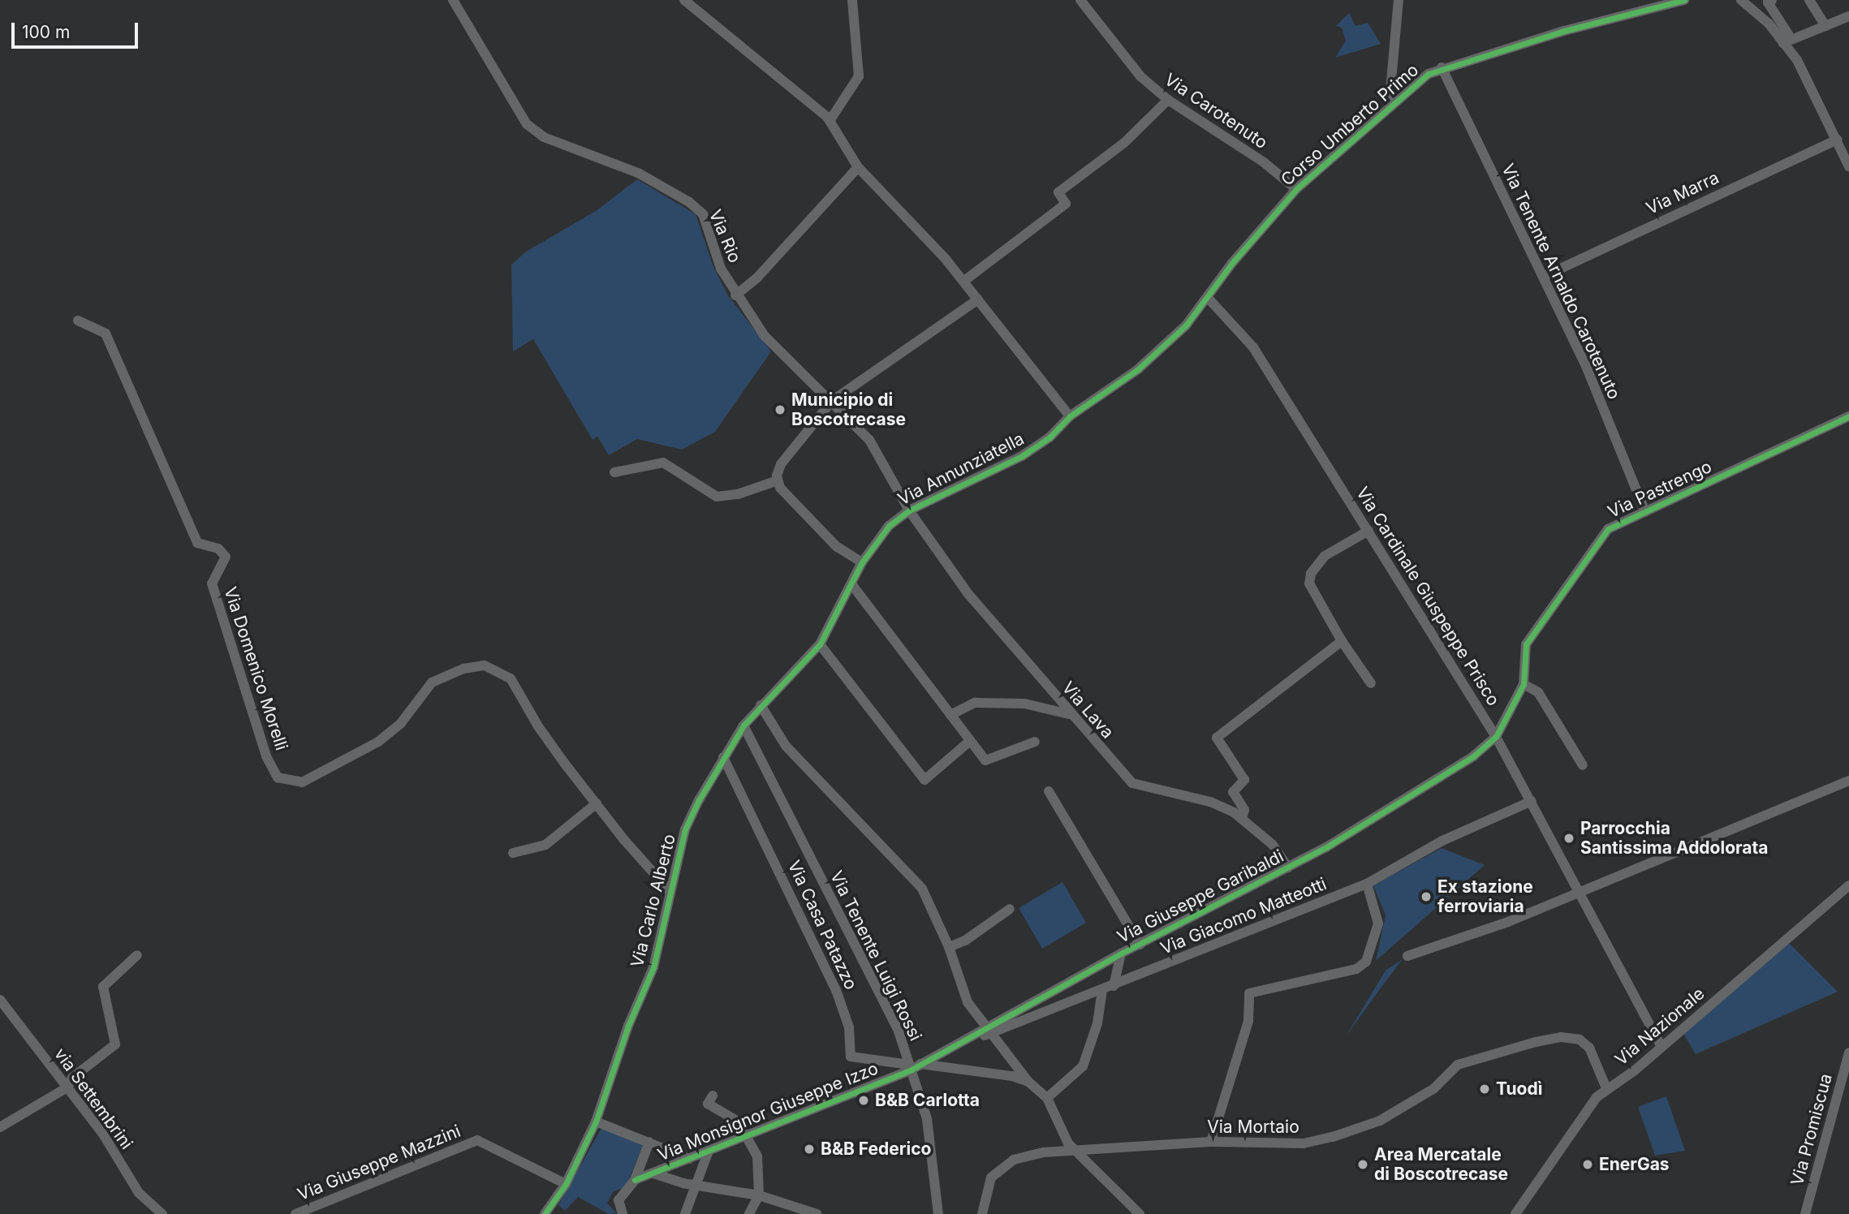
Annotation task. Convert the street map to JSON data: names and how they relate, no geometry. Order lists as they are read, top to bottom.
{
  "streets": {
    "street": [
      "Via Carotenuto",
      "Corso Umberto Primo",
      "Via Marra",
      "Via Rio",
      "Via Tenente Arnaldo Carotenuto",
      "Via Annunziatella",
      "Via Pastrengo",
      "Via Cardinale Giuspeppe Prisco",
      "Via Domenico Morelli",
      "Via Lava",
      "Via Giuseppe Garibaldi",
      "Via Carlo Alberto",
      "Via Giacomo Matteotti",
      "Via Casa Patazzo",
      "Via Tenente Luigi Rossi",
      "Via Nazionale",
      "via Settembrini",
      "Via Monsignor Giuseppe Izzo",
      "Via Mortaio",
      "Via Promiscua",
      "Via Giuseppe Mazzini"
    ]
  },
  "crossings": [
    ["Via Carotenuto", "Corso Umberto Primo"],
    ["Corso Umberto Primo", "Via Tenente Arnaldo Carotenuto"],
    ["Corso Umberto Primo", "Via Annunziatella"],
    ["Corso Umberto Primo", "Via Cardinale Giuspeppe Prisco"],
    ["Via Marra", "Via Tenente Arnaldo Carotenuto"],
    ["Via Rio", "Via Annunziatella"],
    ["Via Rio", "Via Lava"],
    ["Via Tenente Arnaldo Carotenuto", "Via Pastrengo"],
    ["Via Annunziatella", "Via Cardinale Giuspeppe Prisco"],
    ["Via Annunziatella", "Via Lava"],
    ["Via Annunziatella", "Via Carlo Alberto"],
    ["Via Annunziatella", "Via Tenente Luigi Rossi"],
    ["Via Pastrengo", "Via Cardinale Giuspeppe Prisco"],
    ["Via Pastrengo", "Via Giuseppe Garibaldi"],
    ["Via Cardinale Giuspeppe Prisco", "Via Giuseppe Garibaldi"],
    ["Via Cardinale Giuspeppe Prisco", "Via Giacomo Matteotti"],
    ["Via Cardinale Giuspeppe Prisco", "Via Nazionale"],
    ["Via Domenico Morelli", "Via Carlo Alberto"],
    ["Via Lava", "Via Giuseppe Garibaldi"],
    ["Via Giuseppe Garibaldi", "Via Giacomo Matteotti"],
    ["Via Carlo Alberto", "Via Casa Patazzo"],
    ["Via Carlo Alberto", "Via Tenente Luigi Rossi"],
    ["Via Carlo Alberto", "Via Giuseppe Mazzini"],
    ["Via Giacomo Matteotti", "Via Casa Patazzo"],
    ["Via Giacomo Matteotti", "Via Tenente Luigi Rossi"],
    ["Via Giacomo Matteotti", "Via Monsignor Giuseppe Izzo"],
    ["Via Casa Patazzo", "Via Tenente Luigi Rossi"],
    ["Via Casa Patazzo", "Via Monsignor Giuseppe Izzo"],
    ["Via Tenente Luigi Rossi", "Via Monsignor Giuseppe Izzo"],
    ["Via Nazionale", "Via Mortaio"]
  ],
  "places": [
    "Municipio di Boscotrecase",
    "Parrocchia Santissima Addolorata",
    "Ex stazione ferroviaria",
    "Tuodì",
    "B&B Carlotta",
    "B&B Federico",
    "Area Mercatale di Boscotrecase",
    "EnerGas"
  ],
  "scale_bar": "100 m"
}
